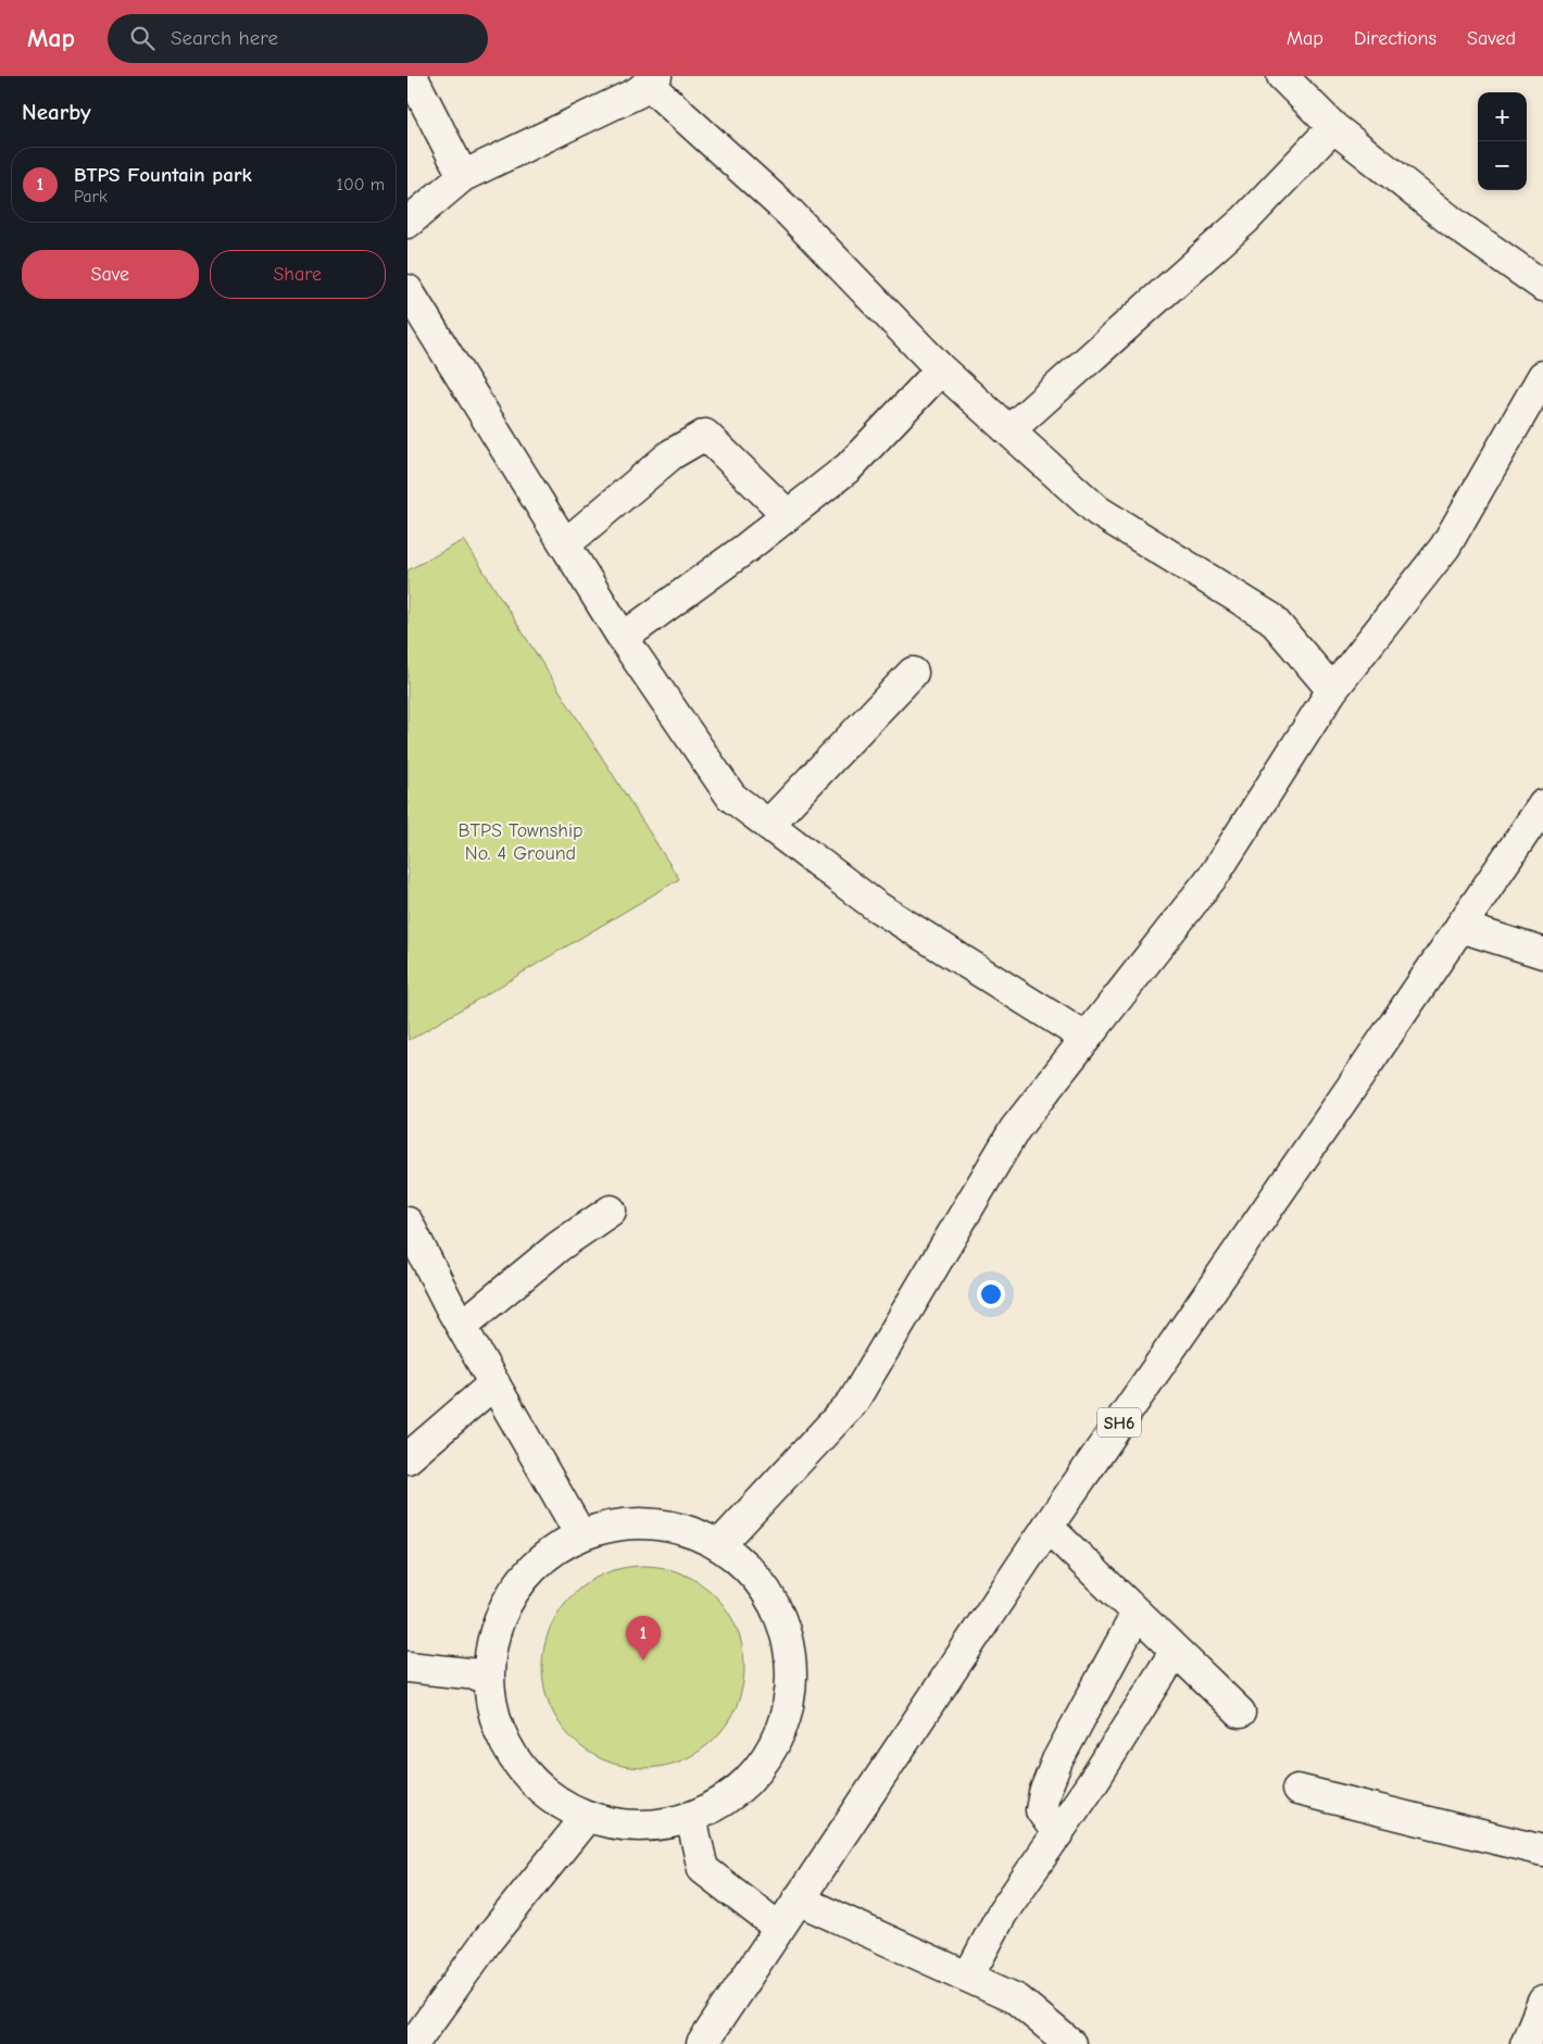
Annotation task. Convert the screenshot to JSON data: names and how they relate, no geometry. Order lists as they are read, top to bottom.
{
  "streets": {
    "street": ["SH6"]
  },
  "parks": ["BTPS Township No. 4 Ground"],
  "page": {
    "header": "Map",
    "search": "Search here",
    "nav": ["Map", "Directions", "Saved"],
    "heading": "Nearby",
    "map_buttons": ["+", "−"],
    "list": [
      {
        "mark": "1",
        "name": "BTPS Fountain park",
        "note": "Park",
        "value": "100 m"
      }
    ],
    "buttons": ["Save", "Share"],
    "pins": "1"
  }
}
